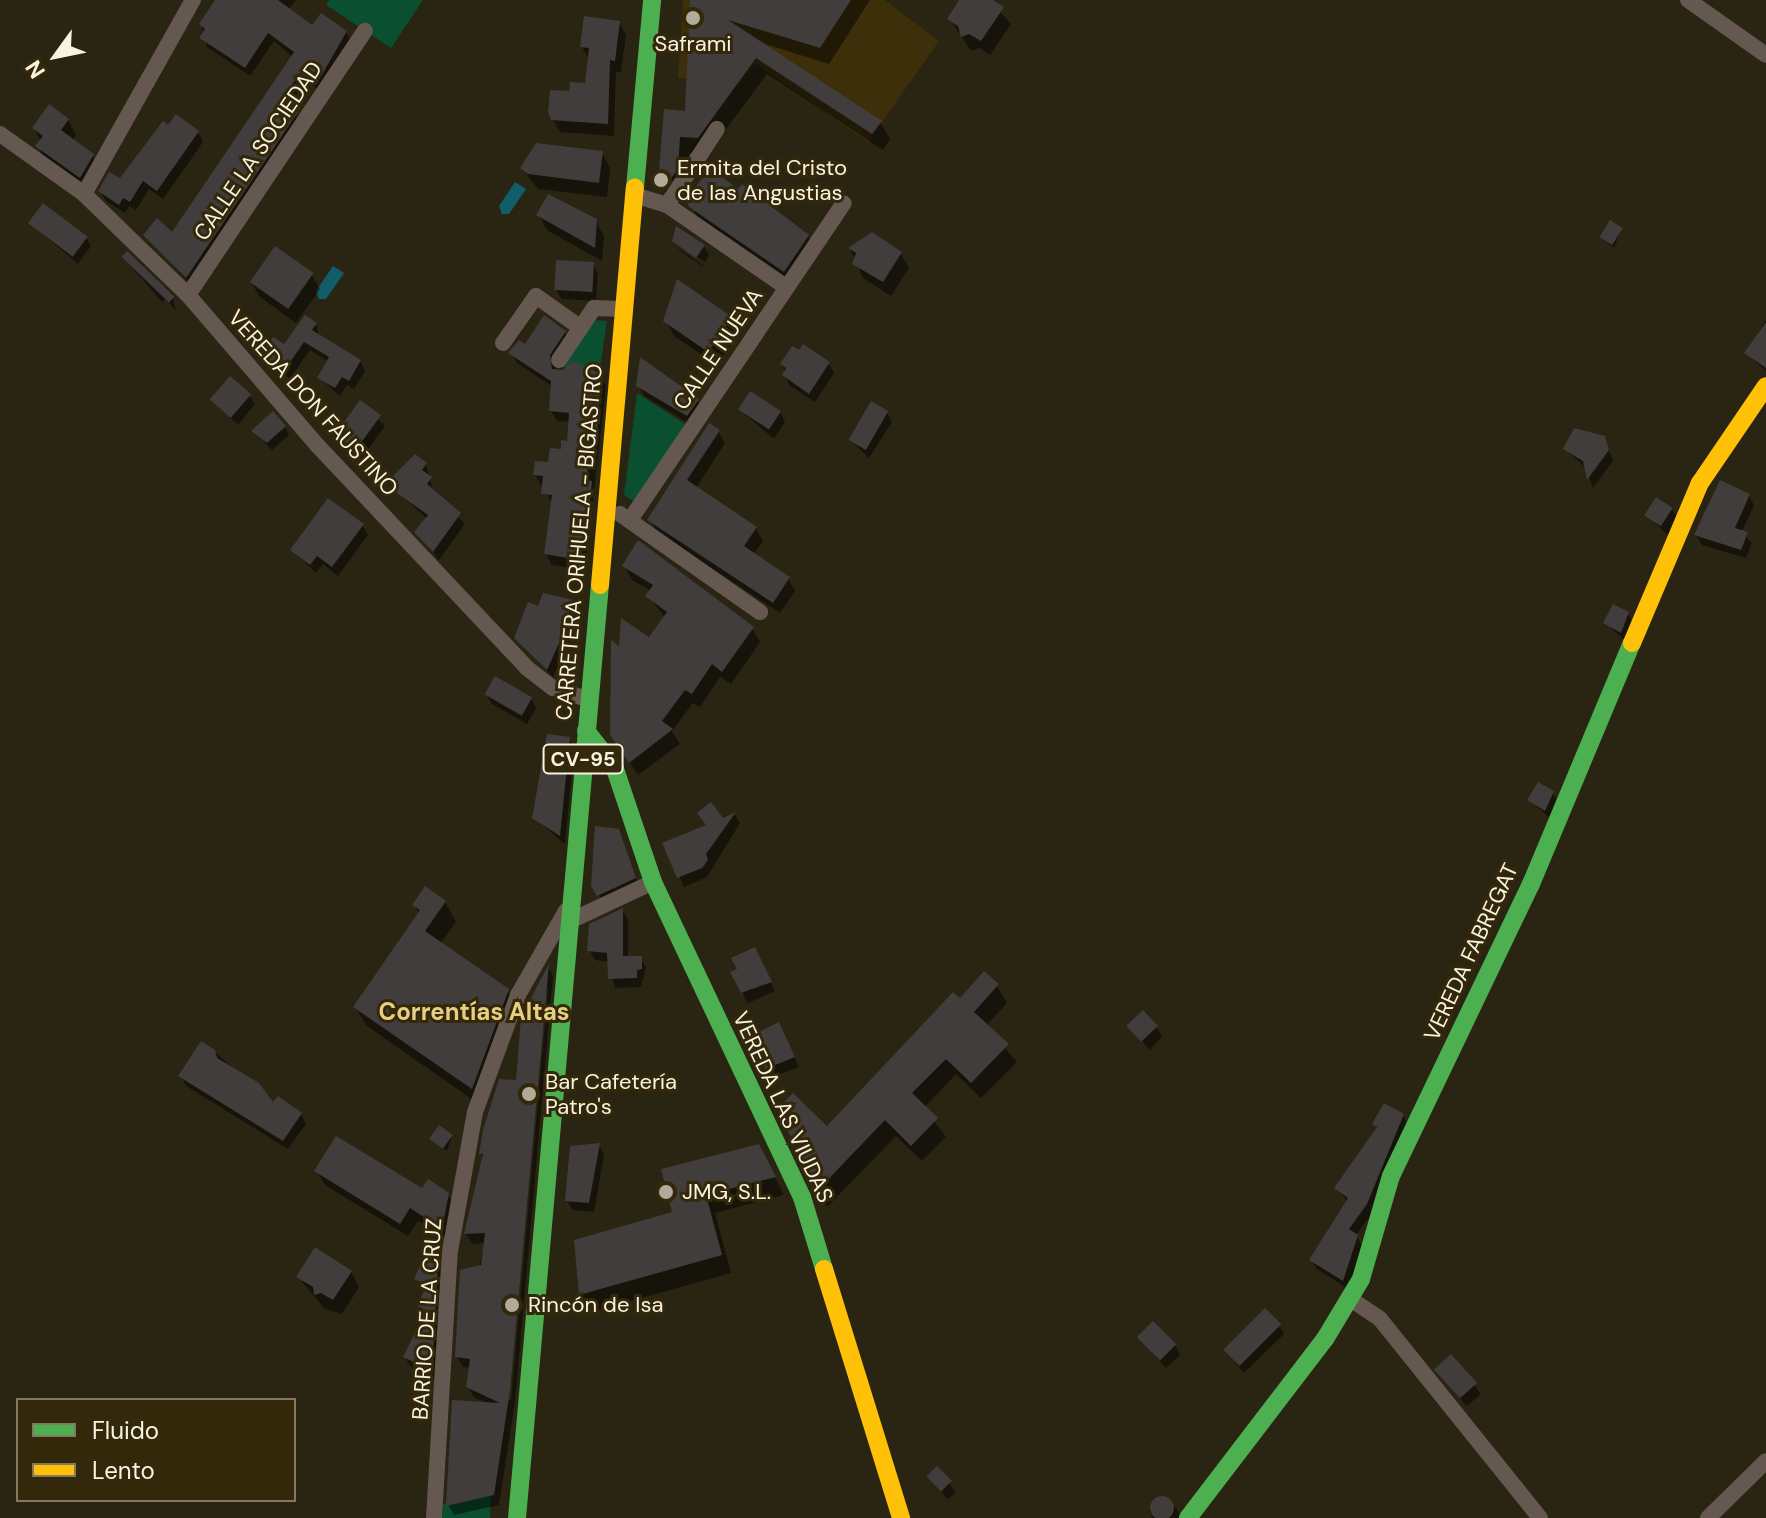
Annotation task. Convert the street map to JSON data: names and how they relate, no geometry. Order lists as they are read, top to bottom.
{
  "streets": {
    "street": [
      "CALLE LA SOCIEDAD",
      "CALLE NUEVA",
      "VEREDA DON FAUSTINO",
      "CARRETERA ORIHUELA - BIGASTRO",
      "CV-95",
      "VEREDA FABREGAT",
      "VEREDA LAS VIUDAS",
      "BARRIO DE LA CRUZ"
    ]
  },
  "crossings": [
    ["CALLE LA SOCIEDAD", "VEREDA DON FAUSTINO"],
    ["VEREDA DON FAUSTINO", "CARRETERA ORIHUELA - BIGASTRO"],
    ["CARRETERA ORIHUELA - BIGASTRO", "VEREDA LAS VIUDAS"],
    ["CARRETERA ORIHUELA - BIGASTRO", "BARRIO DE LA CRUZ"]
  ],
  "districts": ["Correntías Altas"],
  "places": [
    "Saframi",
    "Ermita del Cristo de las Angustias",
    "Bar Cafetería Patro's",
    "JMG, S.L.",
    "Rincón de Isa"
  ],
  "legend": ["Fluido", "Lento"],
  "north": "bottom left"
}
